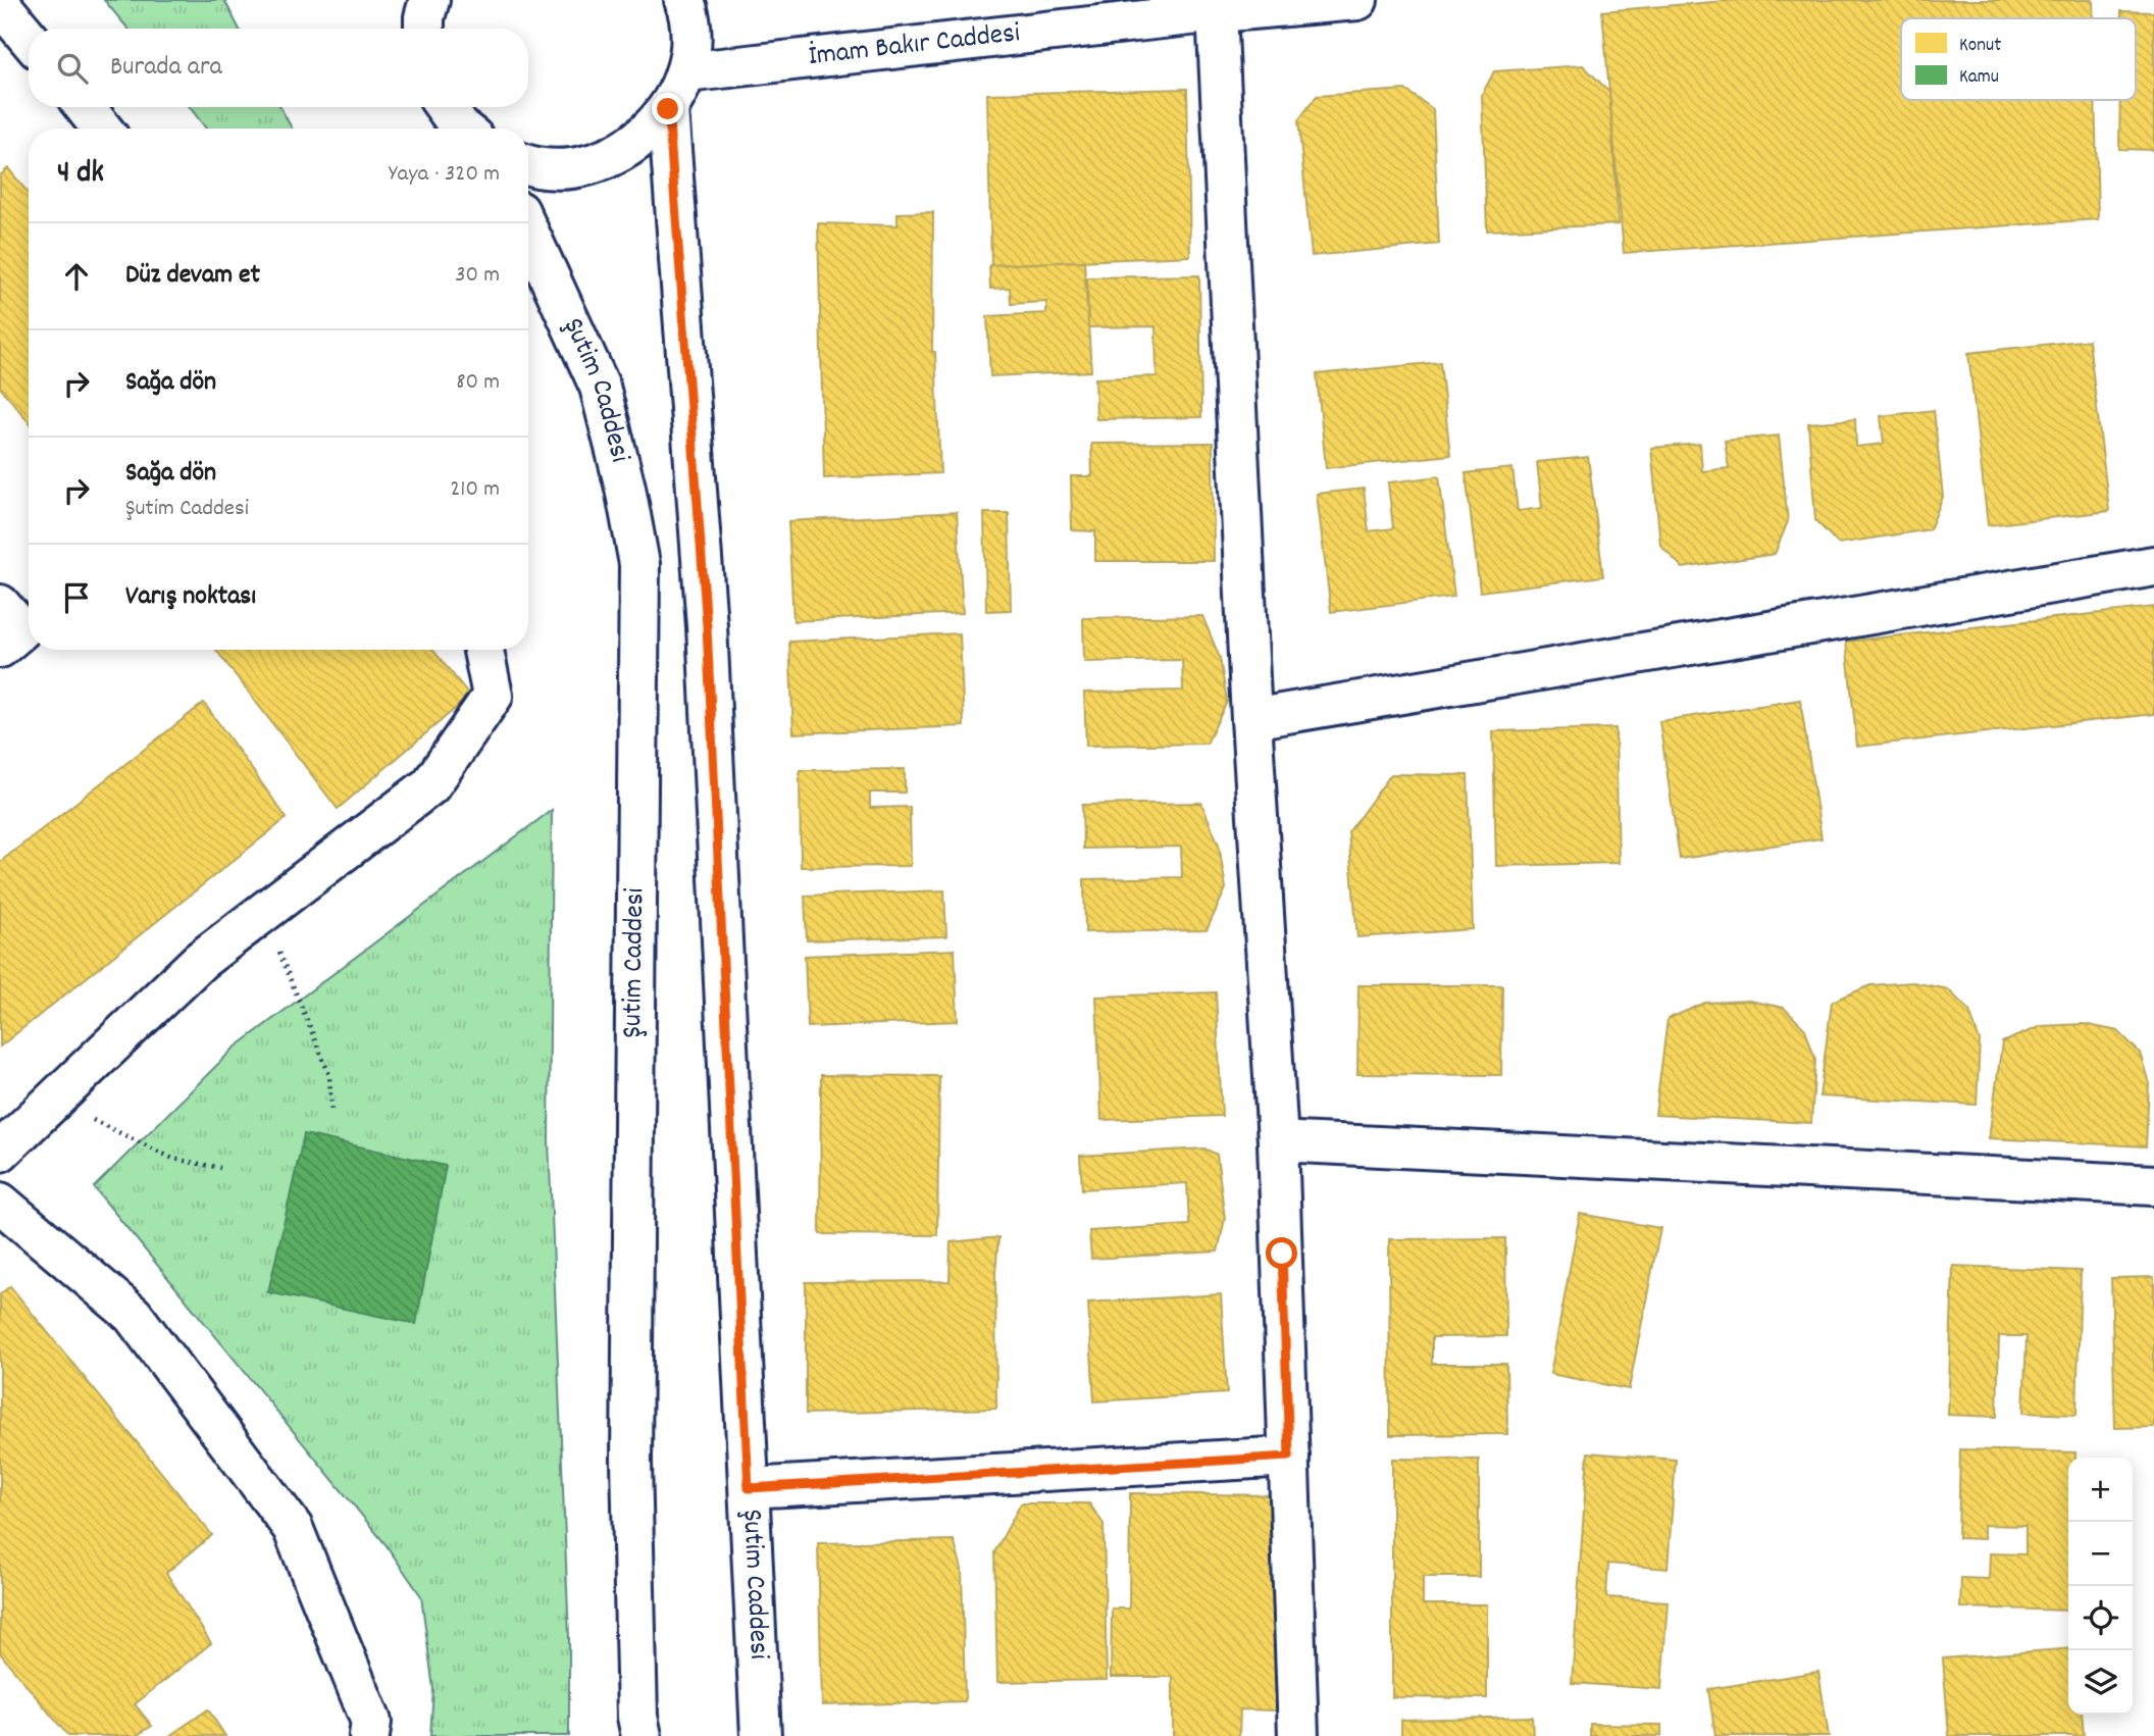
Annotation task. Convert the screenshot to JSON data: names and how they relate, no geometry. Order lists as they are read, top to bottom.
{
  "streets": {
    "street": ["İmam Bakır Caddesi", "Şutim Caddesi"]
  },
  "legend": ["Konut", "Kamu"],
  "page": {
    "search": "Burada ara",
    "heading": ["4 dk", "Yaya · 320 m"],
    "list": [
      ["Düz devam et", "30 m"],
      ["Sağa dön", "80 m"],
      ["Sağa dön", "Şutim Caddesi", "210 m"],
      "Varış noktası"
    ],
    "map_buttons": ["+", "−"]
  }
}
